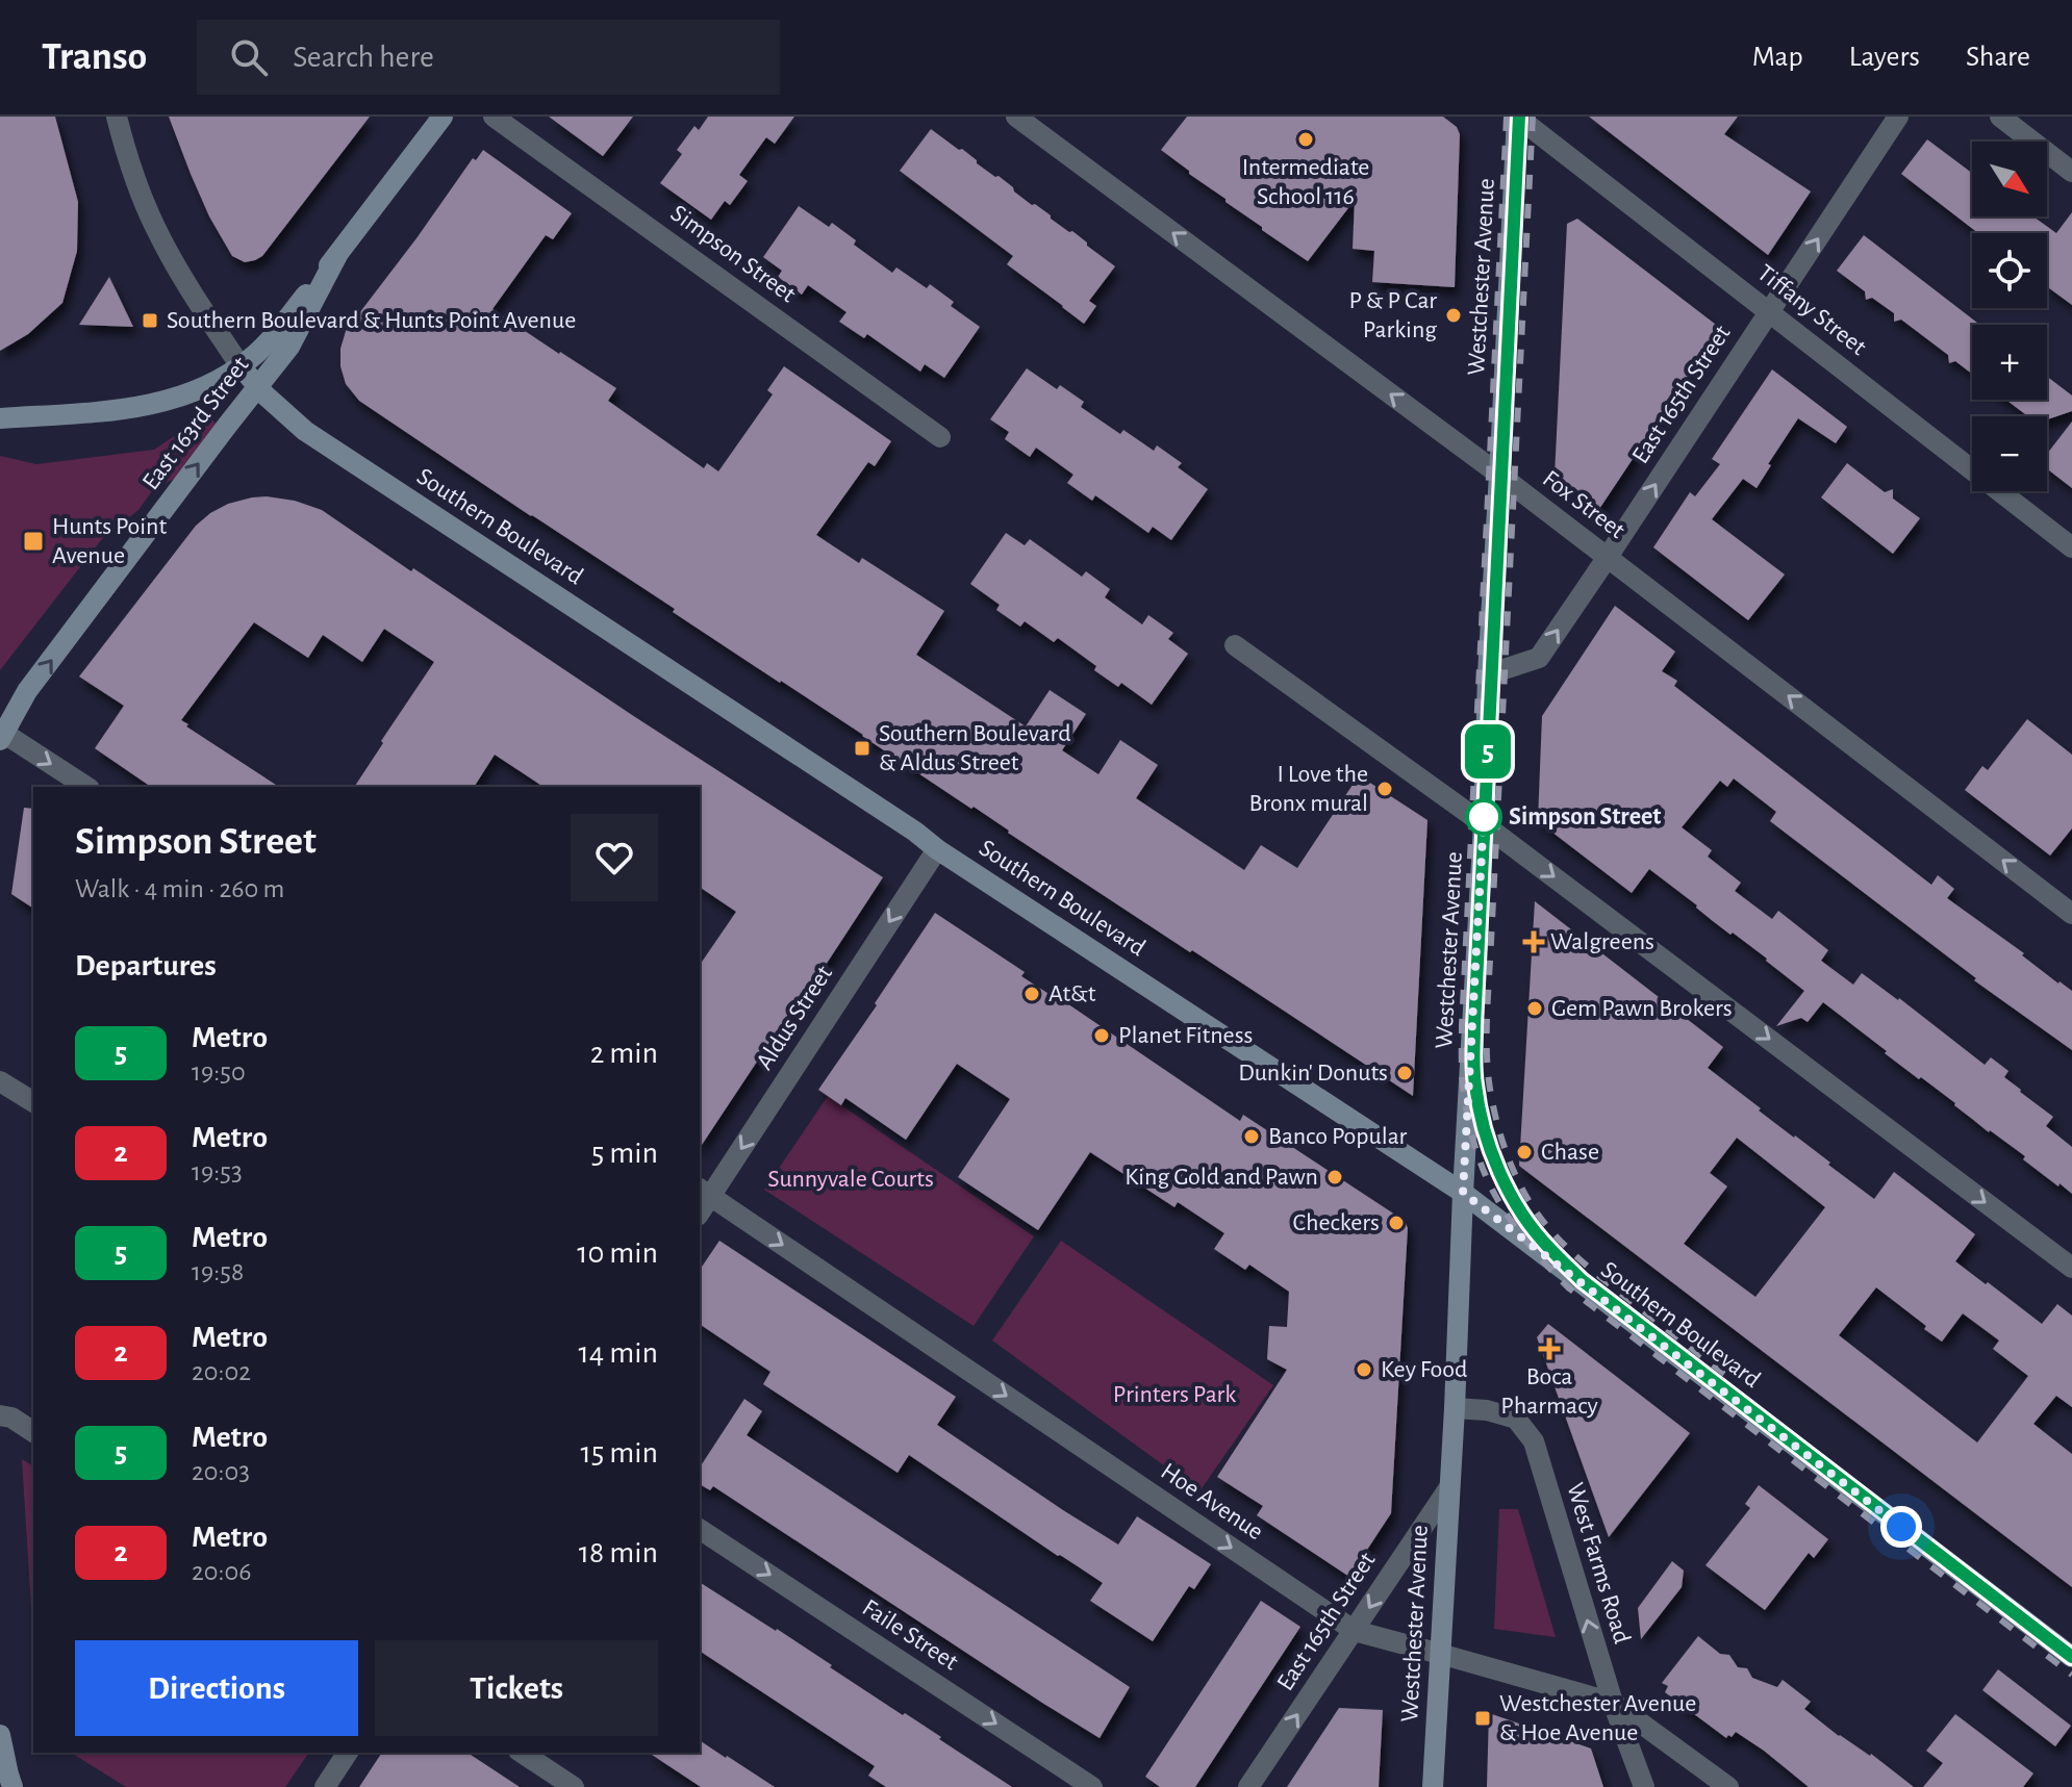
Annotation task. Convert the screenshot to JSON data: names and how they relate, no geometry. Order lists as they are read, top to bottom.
{
  "streets": {
    "main road": ["Westchester Avenue", "East 163rd Street", "Southern Boulevard"],
    "street": [
      "Simpson Street",
      "Tiffany Street",
      "East 165th Street",
      "Fox Street",
      "Aldus Street",
      "Hoe Avenue",
      "West Farms Road",
      "Faile Street"
    ]
  },
  "crossings": [
    ["Westchester Avenue", "Tiffany Street"],
    ["Westchester Avenue", "East 165th Street"],
    ["Westchester Avenue", "Fox Street"],
    ["Westchester Avenue", "Southern Boulevard"],
    ["Westchester Avenue", "Hoe Avenue"],
    ["Westchester Avenue", "West Farms Road"],
    ["Tiffany Street", "East 165th Street"],
    ["East 165th Street", "Fox Street"],
    ["East 165th Street", "Hoe Avenue"],
    ["East 163rd Street", "Southern Boulevard"],
    ["Southern Boulevard", "Aldus Street"],
    ["Aldus Street", "Hoe Avenue"],
    ["Hoe Avenue", "West Farms Road"]
  ],
  "one_way": [
    "East 163rd Street",
    "Fox Street",
    "Aldus Street",
    "Hoe Avenue",
    "West Farms Road",
    "Faile Street"
  ],
  "parks": ["Sunnyvale Courts", "Printers Park"],
  "places": {
    "other": [
      "Intermediate School 116",
      "P & P Car Parking",
      "I Love the Bronx mural",
      "Simpson Street",
      "At&t",
      "Gem Pawn Brokers",
      "Planet Fitness",
      "Dunkin' Donuts",
      "Banco Popular",
      "Chase",
      "King Gold and Pawn",
      "Checkers",
      "Key Food"
    ],
    "transit": [
      "Southern Boulevard & Hunts Point Avenue",
      "Hunts Point Avenue",
      "Southern Boulevard & Aldus Street",
      "Westchester Avenue & Hoe Avenue"
    ],
    "health": ["Walgreens", "Boca Pharmacy"]
  },
  "lines": ["metro line 5"],
  "north": "bottom right",
  "page": {
    "header": "Transo",
    "search": "Search here",
    "nav": ["Map", "Layers", "Share"],
    "on_map": "5",
    "map_buttons": ["+", "−"],
    "heading": [
      ["Simpson Street", "Walk · 4 min · 260 m"],
      "Departures"
    ],
    "list": [
      {
        "mark": "5",
        "name": "Metro",
        "note": "19:50",
        "value": "2 min"
      },
      {
        "mark": "2",
        "name": "Metro",
        "note": "19:53",
        "value": "5 min"
      },
      {
        "mark": "5",
        "name": "Metro",
        "note": "19:58",
        "value": "10 min"
      },
      {
        "mark": "2",
        "name": "Metro",
        "note": "20:02",
        "value": "14 min"
      },
      {
        "mark": "5",
        "name": "Metro",
        "note": "20:03",
        "value": "15 min"
      },
      {
        "mark": "2",
        "name": "Metro",
        "note": "20:06",
        "value": "18 min"
      }
    ],
    "buttons": ["Directions", "Tickets"]
  }
}
